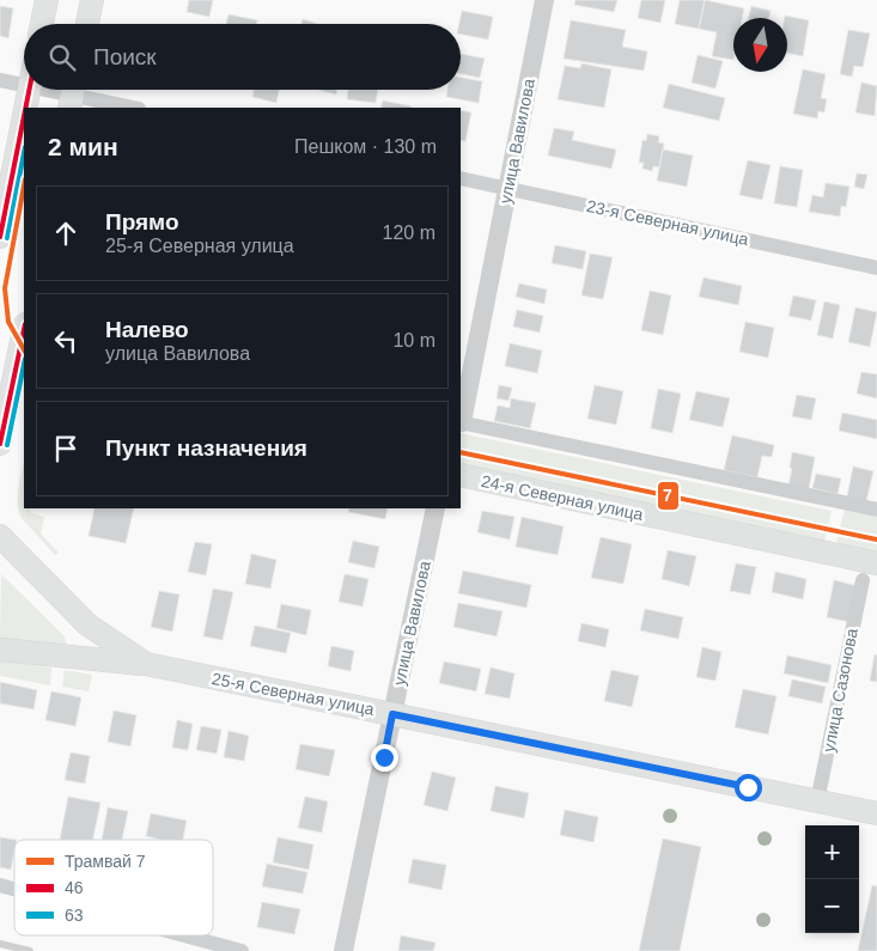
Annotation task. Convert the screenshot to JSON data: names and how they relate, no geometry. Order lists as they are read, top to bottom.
{
  "streets": {
    "main road": ["24-я Северная улица", "25-я Северная улица"],
    "street": ["улица Вавилова", "23-я Северная улица", "улица Сазонова"]
  },
  "crossings": [
    ["улица Вавилова", "23-я Северная улица"],
    ["улица Вавилова", "25-я Северная улица"],
    ["улица Сазонова", "25-я Северная улица"]
  ],
  "lines": ["transit line 46", "transit line 63", "tram line 7"],
  "legend": ["Трамвай 7", "46", "63"],
  "north": "bottom",
  "page": {
    "search": "Поиск",
    "heading": ["2 мин", "Пешком · 130 m"],
    "list": [
      ["Прямо", "25-я Северная улица", "120 m"],
      ["Налево", "улица Вавилова", "10 m"],
      "Пункт назначения"
    ],
    "map_buttons": ["+", "−"]
  }
}
